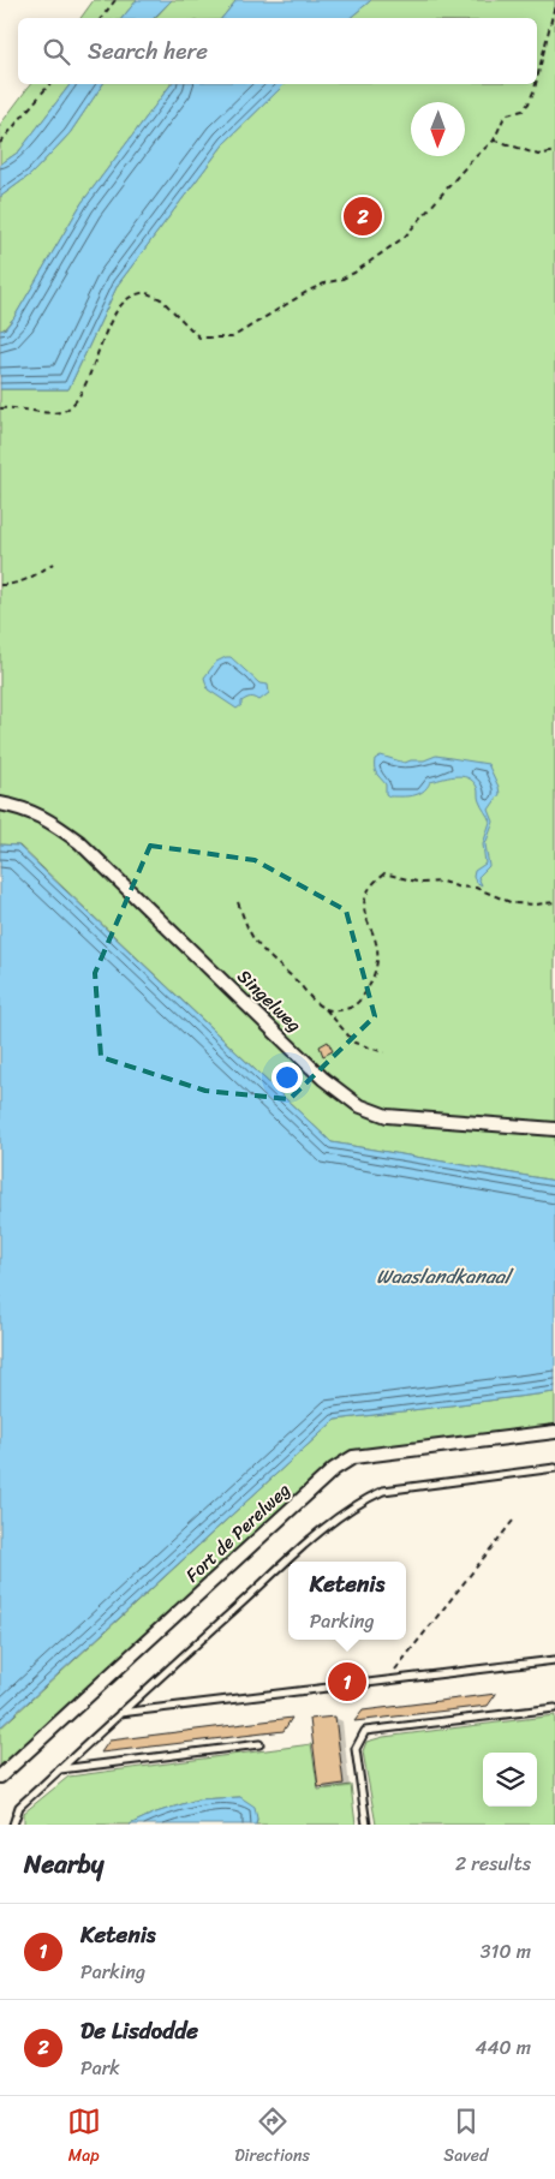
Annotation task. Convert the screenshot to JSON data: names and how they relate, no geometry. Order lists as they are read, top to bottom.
{
  "streets": {
    "street": ["Singelweg", "Fort de Perelweg"]
  },
  "water": ["Waaslandkanaal"],
  "north": "bottom",
  "page": {
    "search": "Search here",
    "pins": ["2", "1"],
    "popup": ["Ketenis", "Parking"],
    "heading": ["Nearby", "2 results"],
    "list": [
      {
        "mark": "1",
        "name": "Ketenis",
        "note": "Parking",
        "value": "310 m"
      },
      {
        "mark": "2",
        "name": "De Lisdodde",
        "note": "Park",
        "value": "440 m"
      }
    ],
    "nav": ["Map", "Directions", "Saved"]
  }
}
